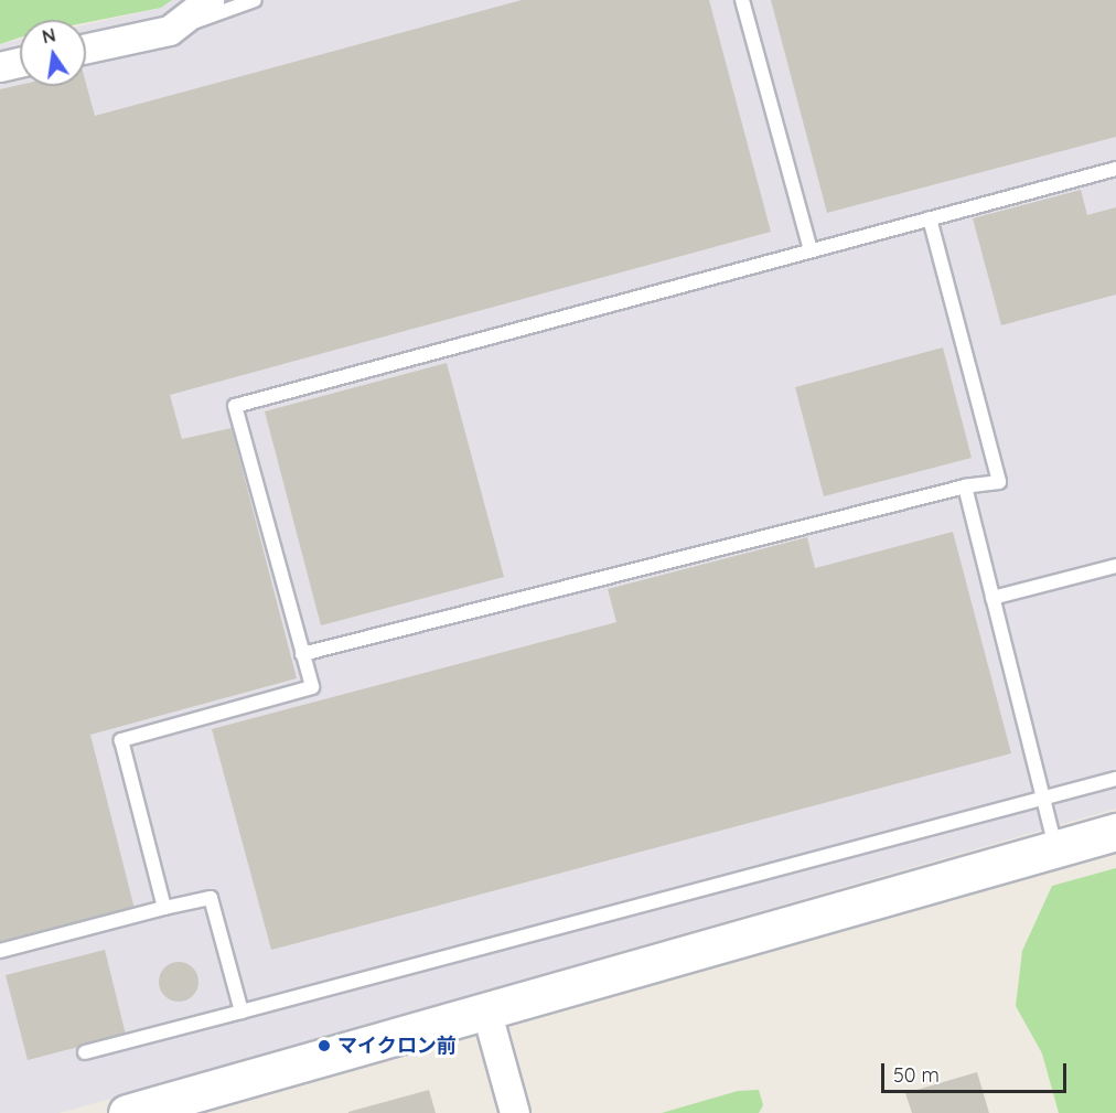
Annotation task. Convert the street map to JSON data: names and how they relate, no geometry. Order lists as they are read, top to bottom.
{
  "places": ["マイクロン前"],
  "scale_bar": "50 m",
  "north": "top"
}
